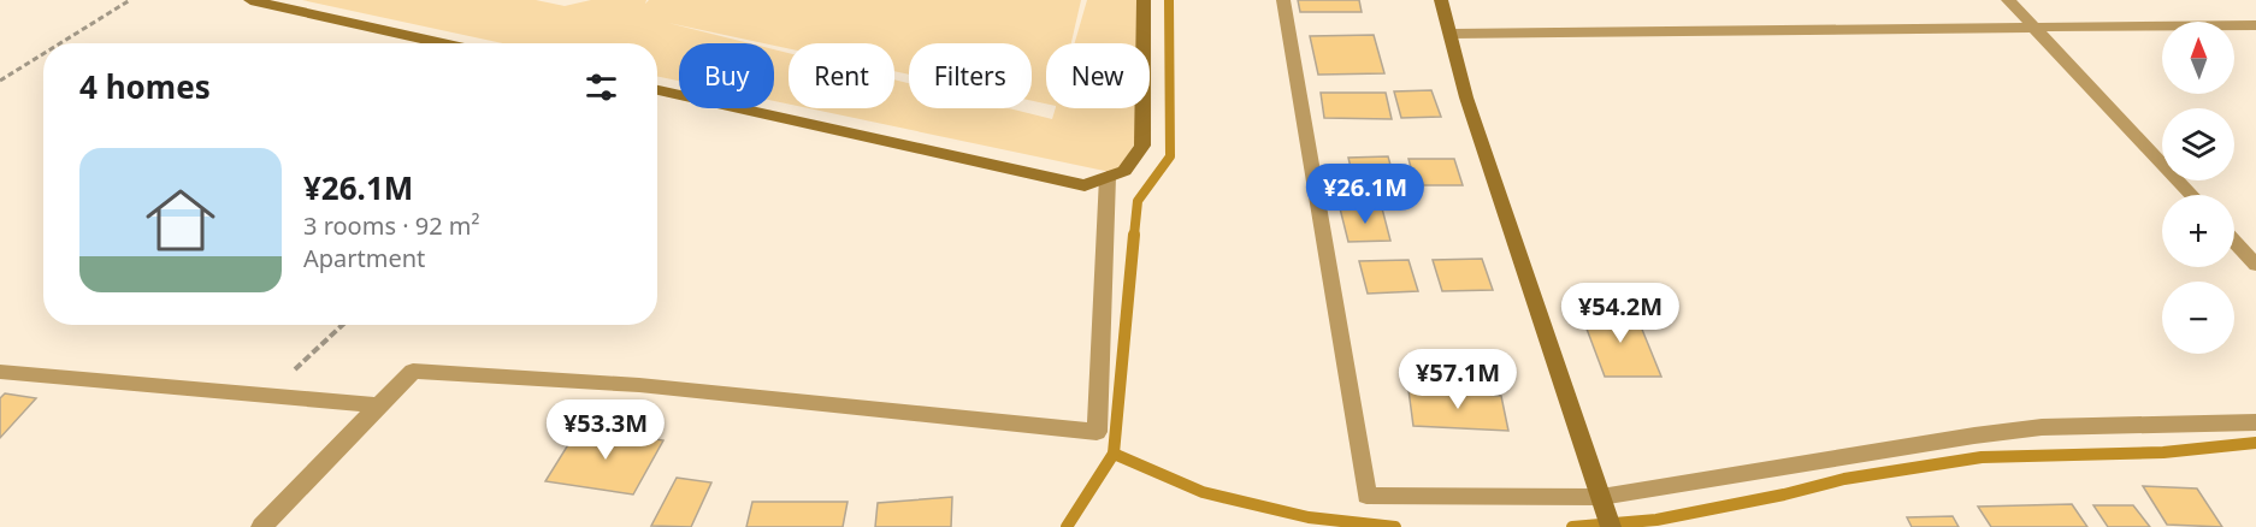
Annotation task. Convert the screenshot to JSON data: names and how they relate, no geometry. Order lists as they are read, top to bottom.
{
  "north": "top",
  "page": {
    "map_buttons": ["+", "−"],
    "chip": [
      "Buy",
      "Rent",
      "Filters",
      "New"
    ],
    "heading": "4 homes",
    "list": [
      {
        "name": "¥26.1M",
        "note": "3 rooms · 92 m² · Apartment"
      }
    ],
    "price": [
      "¥26.1M",
      "¥54.2M",
      "¥57.1M",
      "¥53.3M"
    ]
  }
}
